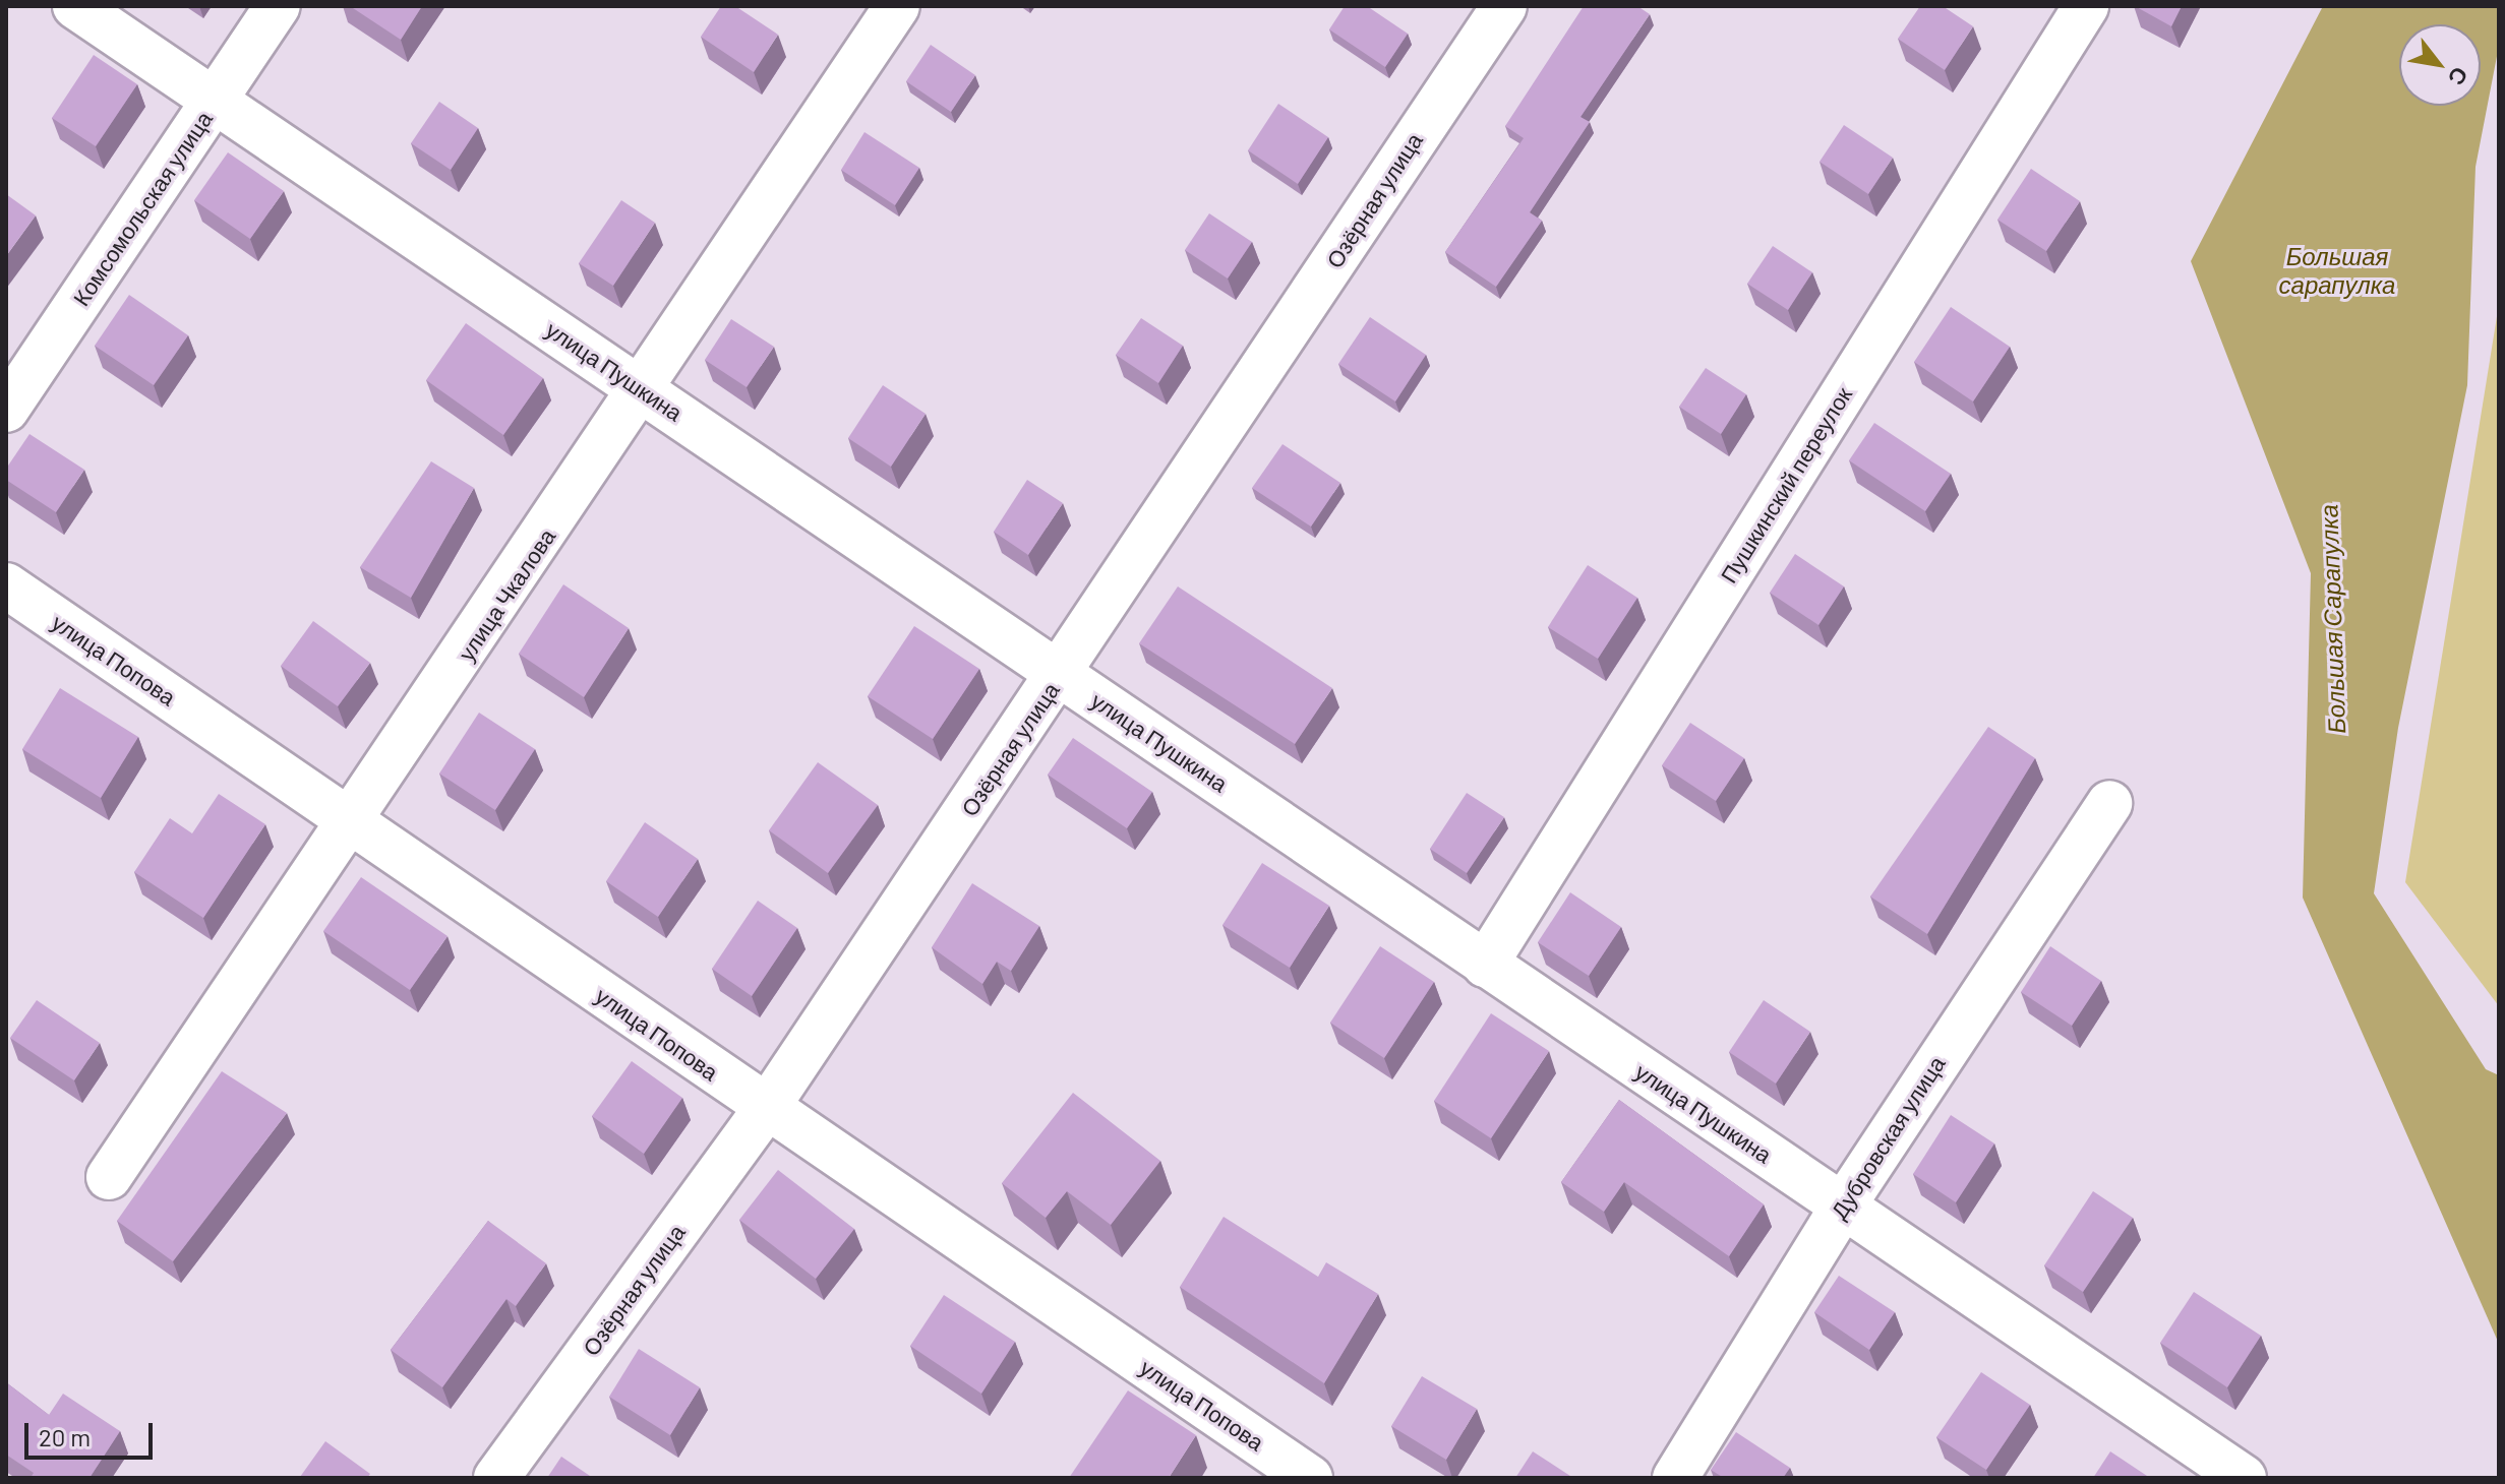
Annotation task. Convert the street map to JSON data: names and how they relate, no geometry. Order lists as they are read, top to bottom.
{
  "streets": {
    "street": [
      "Озёрная улица",
      "Комсомольская улица",
      "улица Пушкина",
      "Пушкинский переулок",
      "улица Чкалова",
      "улица Попова",
      "Дубровская улица"
    ]
  },
  "crossings": [
    ["Озёрная улица", "улица Пушкина"],
    ["Озёрная улица", "улица Попова"],
    ["Комсомольская улица", "улица Пушкина"],
    ["улица Пушкина", "Пушкинский переулок"],
    ["улица Пушкина", "улица Чкалова"],
    ["улица Пушкина", "Дубровская улица"],
    ["улица Чкалова", "улица Попова"]
  ],
  "water": ["Большая сарапулка", "Большая Сарапулка"],
  "scale_bar": "20 m",
  "north": "bottom right"
}
